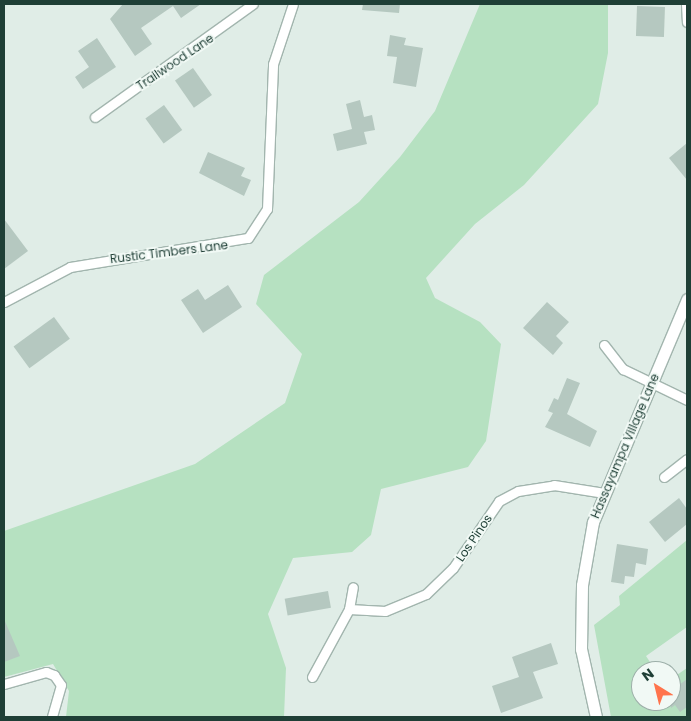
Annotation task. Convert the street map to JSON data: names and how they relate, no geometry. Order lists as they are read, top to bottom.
{
  "streets": {
    "street": [
      "Trailwood Lane",
      "Rustic Timbers Lane",
      "Hassayampa Village Lane",
      "Los Pinos"
    ]
  },
  "crossings": [
    ["Hassayampa Village Lane", "Los Pinos"]
  ],
  "north": "top left"
}
